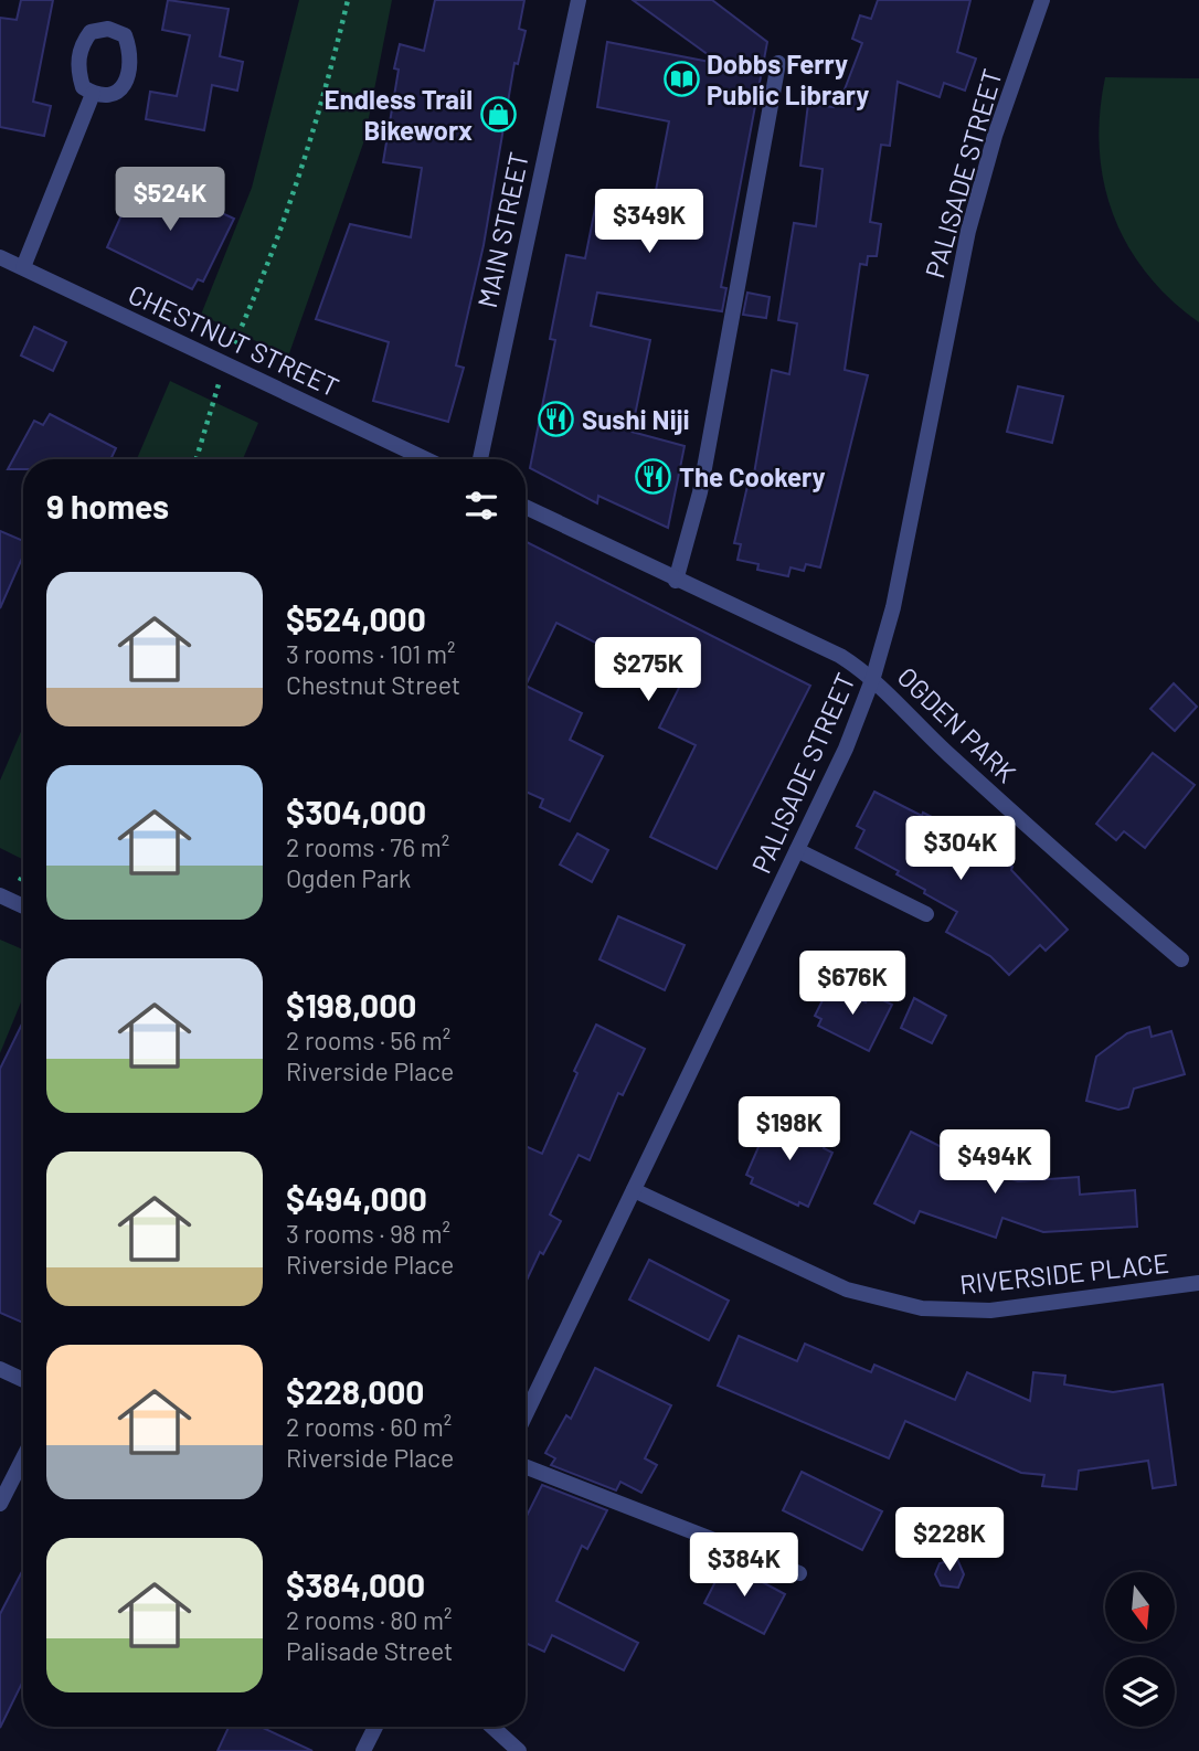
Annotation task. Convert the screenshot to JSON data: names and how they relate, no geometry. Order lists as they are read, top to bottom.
{
  "streets": {
    "street": [
      "PALISADE STREET",
      "MAIN STREET",
      "CHESTNUT STREET",
      "OGDEN PARK",
      "RIVERSIDE PLACE"
    ]
  },
  "crossings": [
    ["PALISADE STREET", "OGDEN PARK"],
    ["PALISADE STREET", "RIVERSIDE PLACE"]
  ],
  "places": {
    "library": ["Dobbs Ferry Public Library"],
    "shop": ["Endless Trail Bikeworx"],
    "restaurant": ["Sushi Niji", "The Cookery"]
  },
  "north": "bottom",
  "page": {
    "price": [
      "$524K",
      "$349K",
      "$275K",
      "$304K",
      "$676K",
      "$198K",
      "$494K",
      "$228K",
      "$384K"
    ],
    "heading": "9 homes",
    "list": [
      {
        "name": "$524,000",
        "note": "3 rooms · 101 m² · Chestnut Street"
      },
      {
        "name": "$304,000",
        "note": "2 rooms · 76 m² · Ogden Park"
      },
      {
        "name": "$198,000",
        "note": "2 rooms · 56 m² · Riverside Place"
      },
      {
        "name": "$494,000",
        "note": "3 rooms · 98 m² · Riverside Place"
      },
      {
        "name": "$228,000",
        "note": "2 rooms · 60 m² · Riverside Place"
      },
      {
        "name": "$384,000",
        "note": "2 rooms · 80 m² · Palisade Street"
      }
    ]
  }
}
